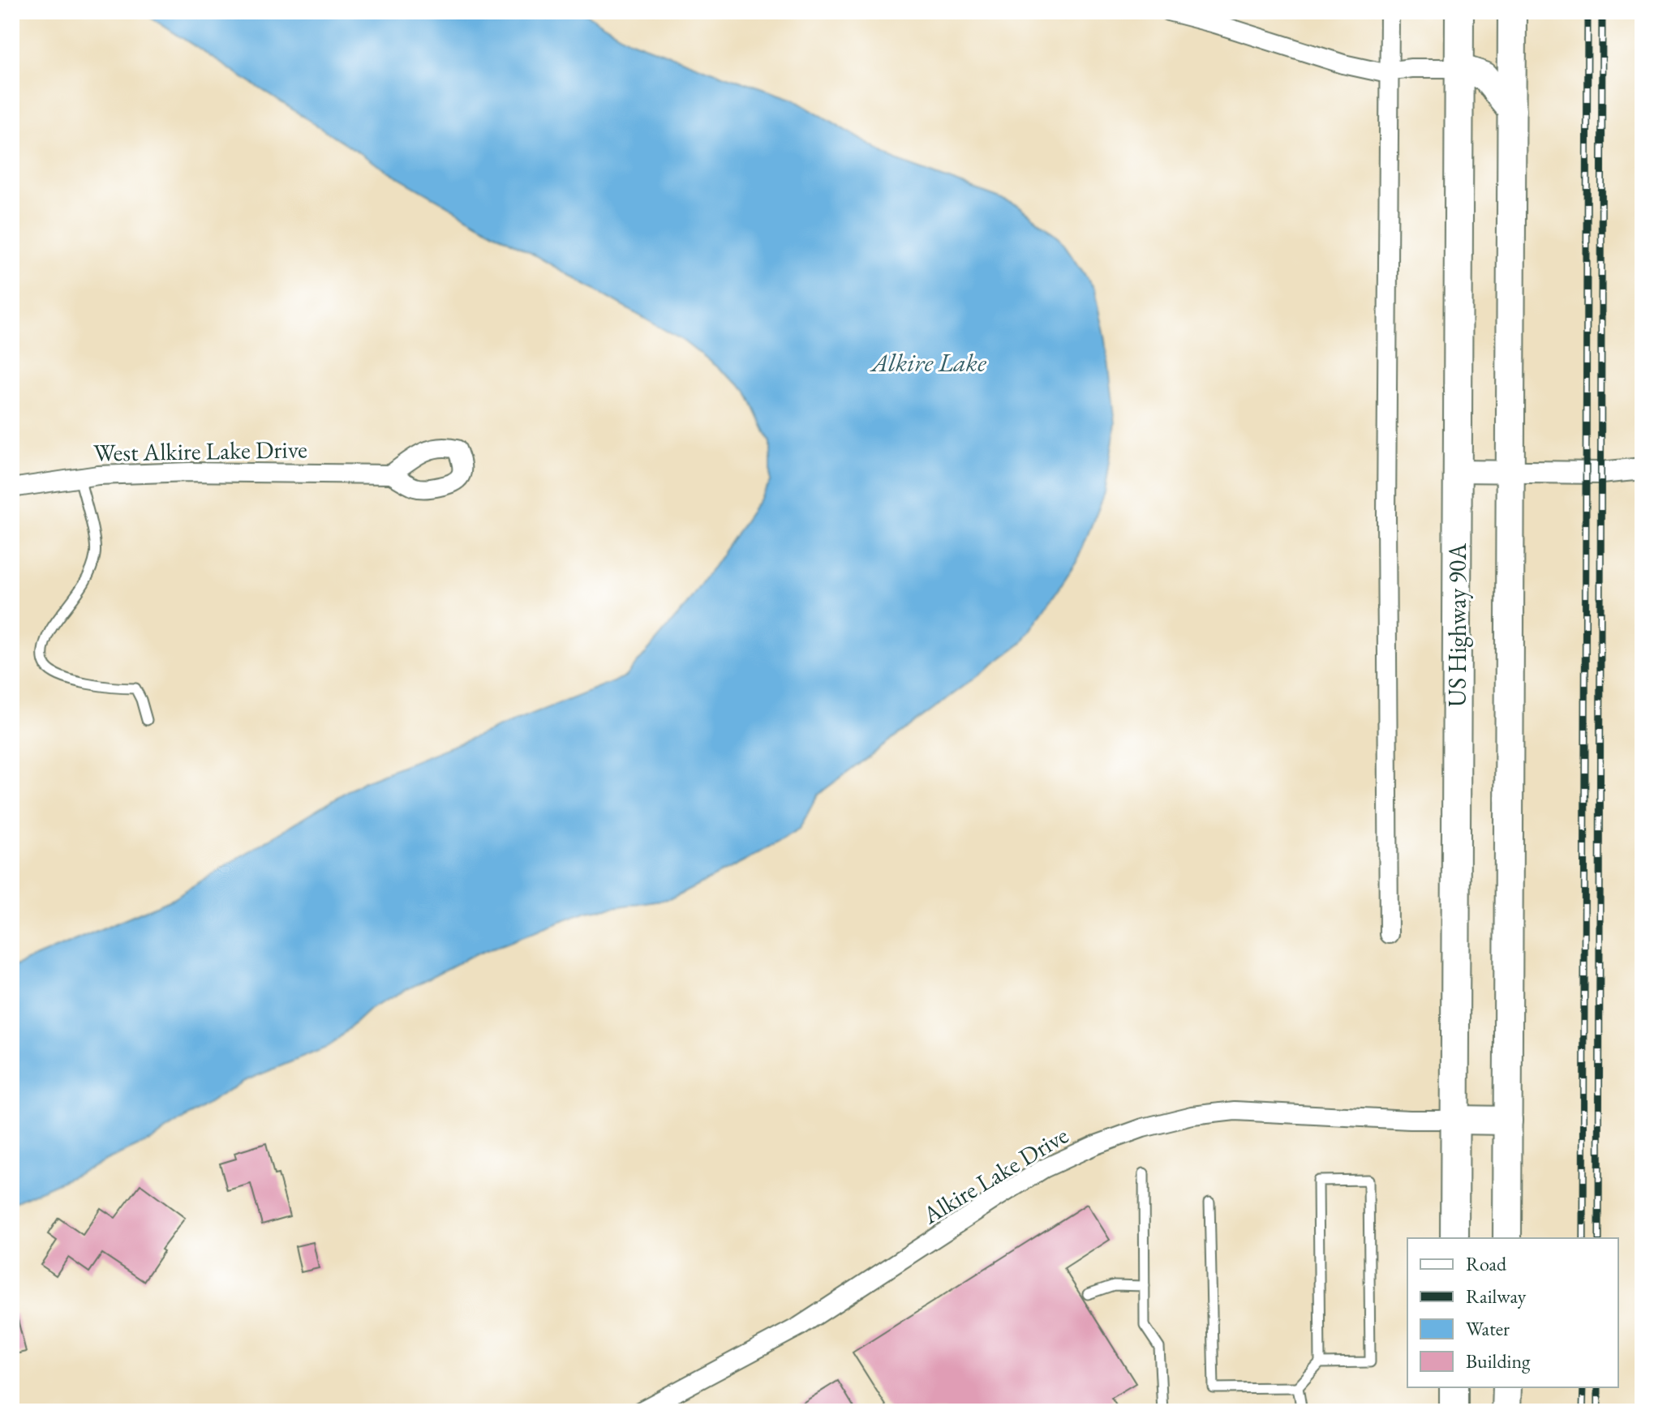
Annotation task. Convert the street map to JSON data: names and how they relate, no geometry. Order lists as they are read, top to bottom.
{
  "streets": {
    "main road": ["US Highway 90A"],
    "street": ["West Alkire Lake Drive", "Alkire Lake Drive"]
  },
  "crossings": [
    ["US Highway 90A", "Alkire Lake Drive"]
  ],
  "water": ["Alkire Lake"],
  "legend": [
    "Road",
    "Railway",
    "Water",
    "Building"
  ]
}
